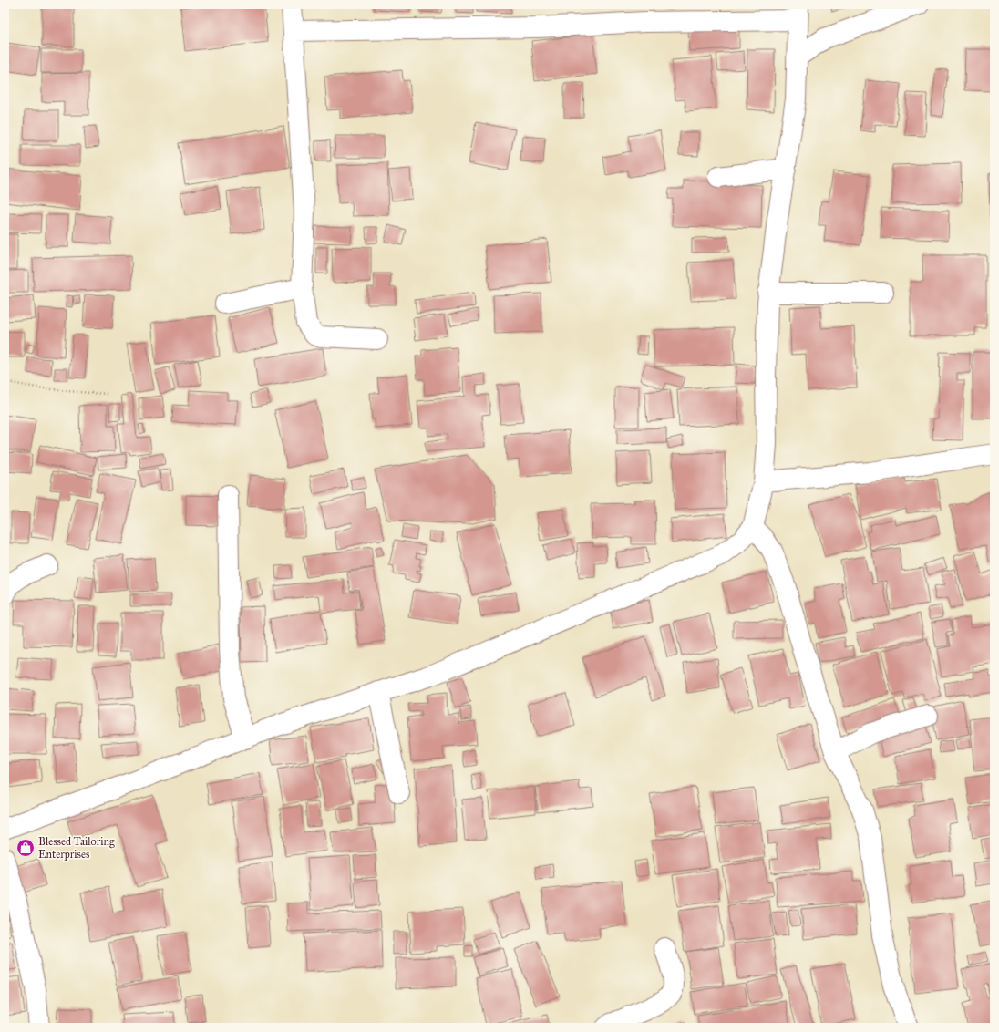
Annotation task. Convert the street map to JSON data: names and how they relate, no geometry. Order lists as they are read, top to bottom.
{
  "places": {
    "shop": ["Blessed Tailoring Enterprises"]
  }
}
